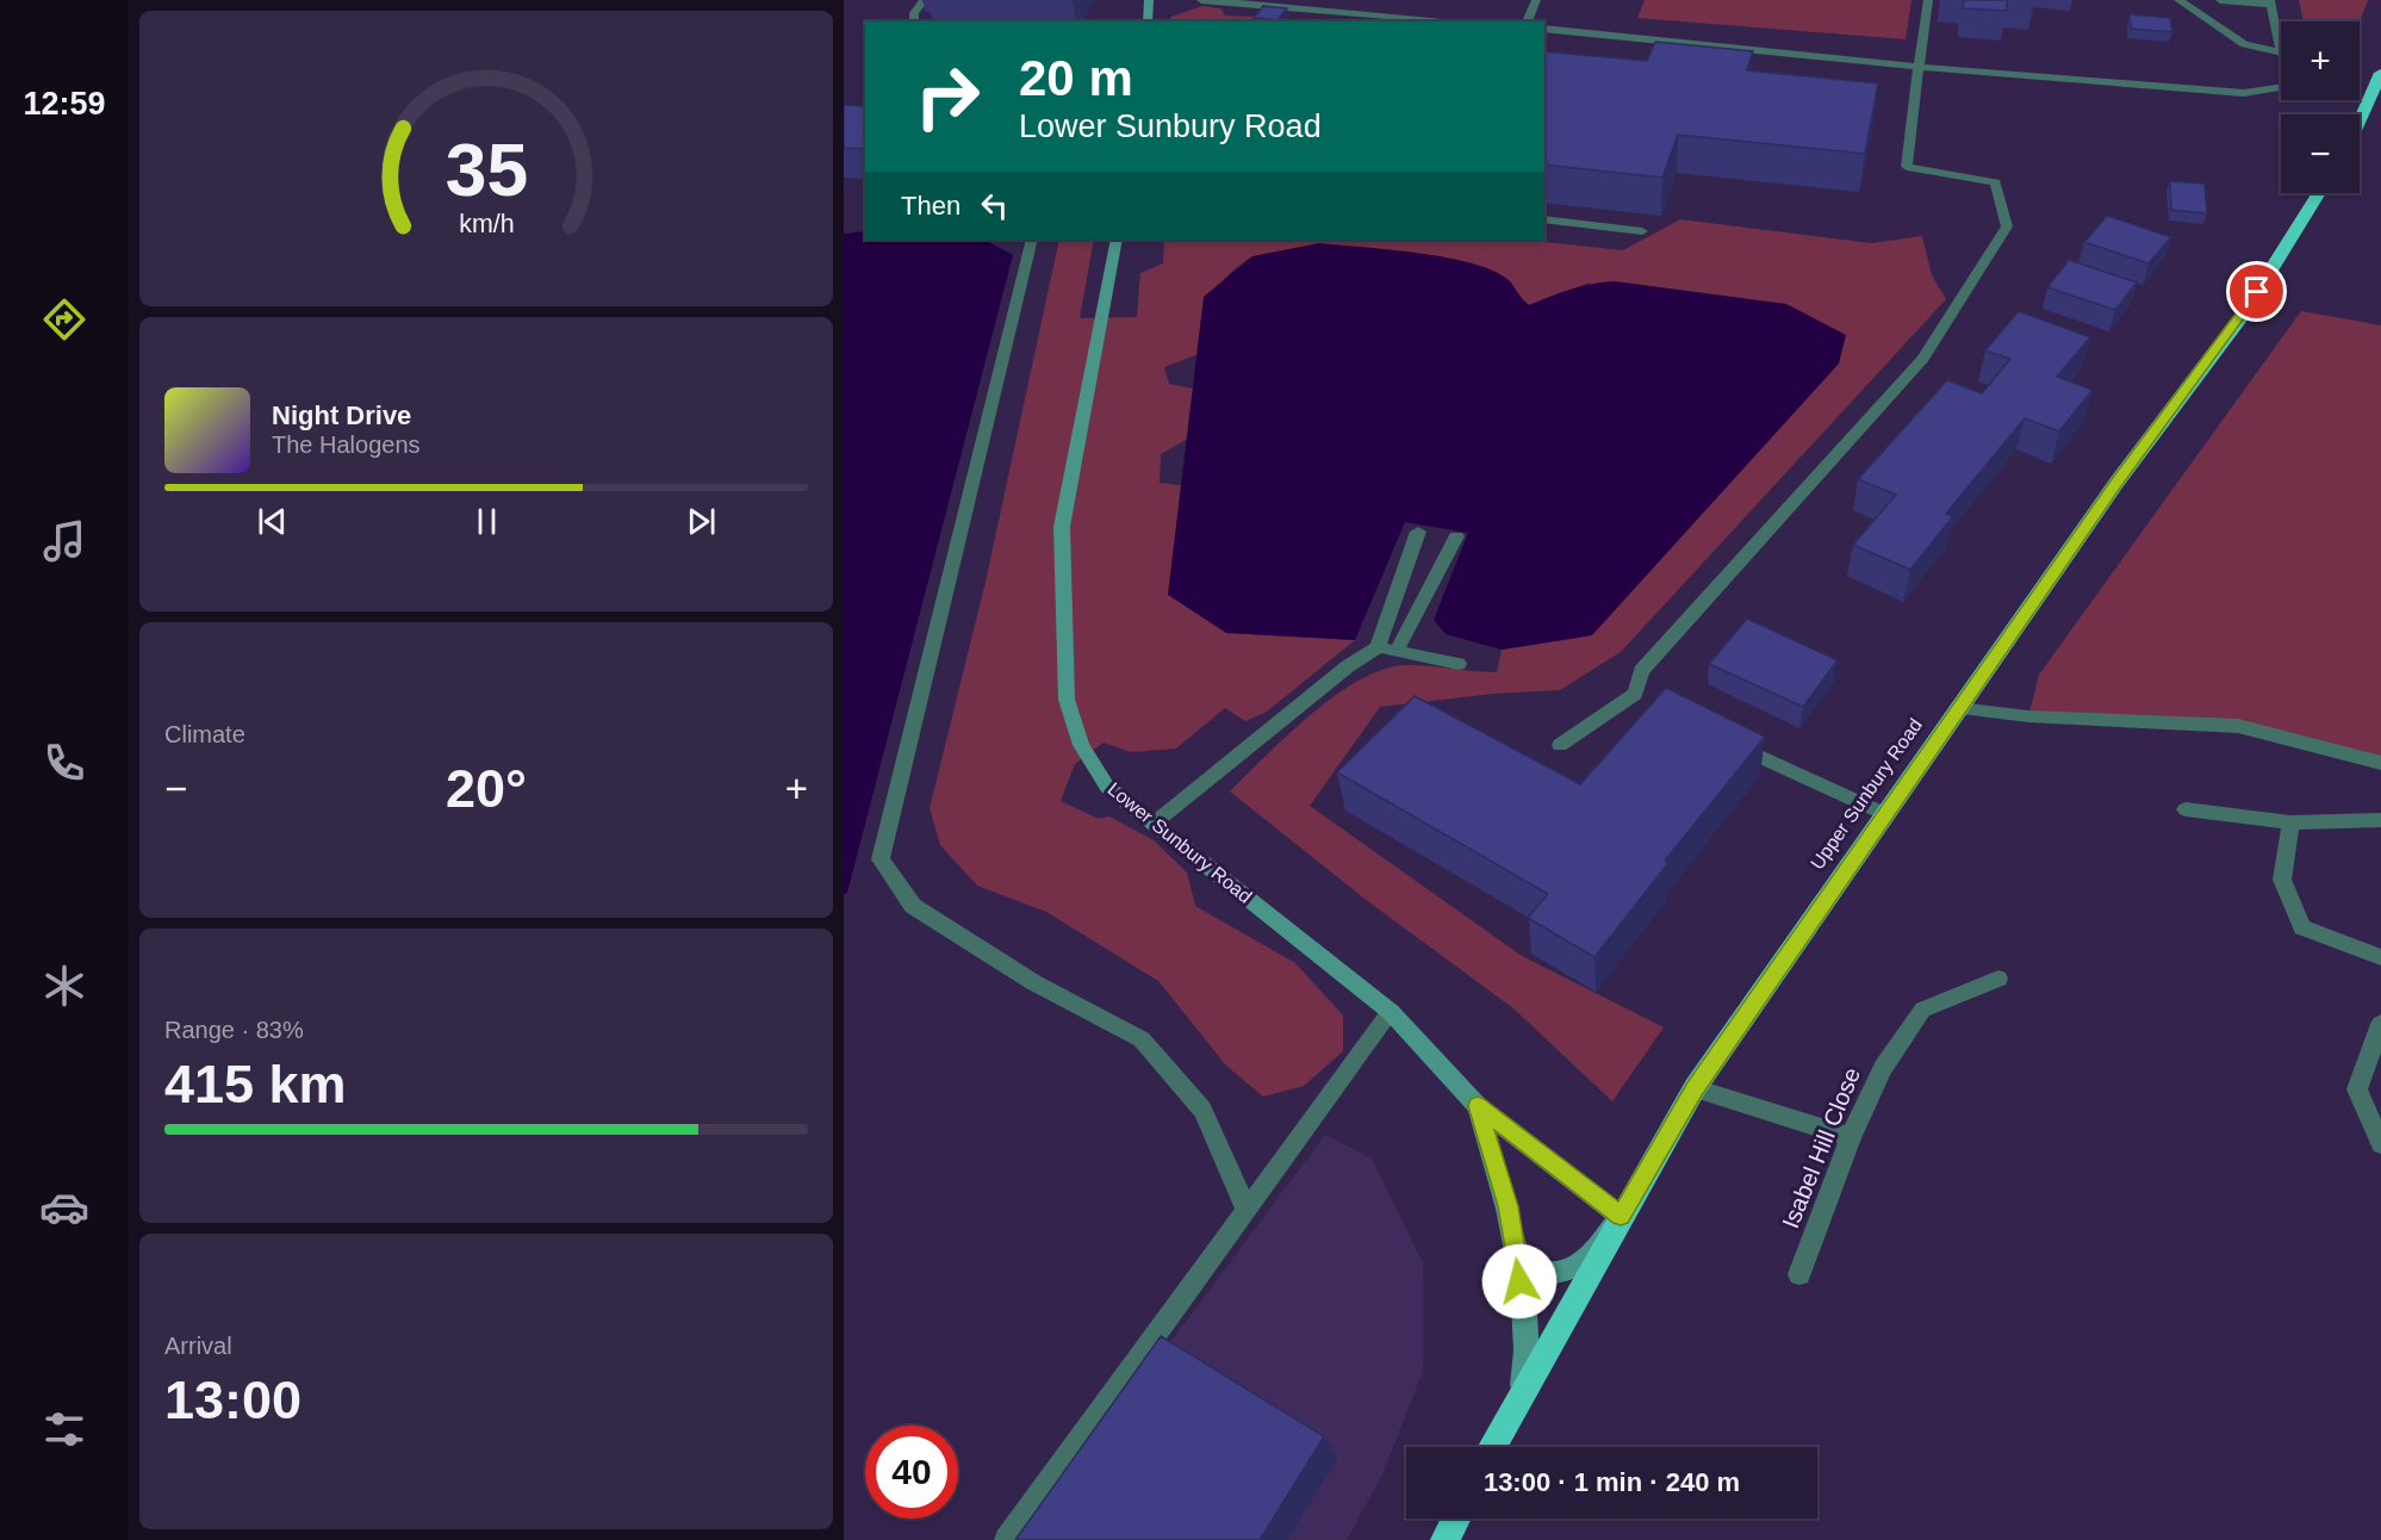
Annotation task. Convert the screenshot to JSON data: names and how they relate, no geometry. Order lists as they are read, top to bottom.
{
  "streets": {
    "highway": ["Upper Sunbury Road"],
    "street": ["Lower Sunbury Road", "Isabel Hill Close"]
  },
  "crossings": [
    ["Upper Sunbury Road", "Lower Sunbury Road"]
  ],
  "page": {
    "tabs": "12:59",
    "map_buttons": ["+", "−"],
    "turn": ["20 m", "Lower Sunbury Road"],
    "then": "Then",
    "song": ["Night Drive", "The Halogens"],
    "tile": [
      "Climate",
      ["Range · 83%", "415 km"],
      ["Arrival", "13:00"]
    ],
    "heat": ["−", "20°", "+"],
    "limit": "40",
    "trip": "13:00 · 1 min · 240 m",
    "gauge": ["35", "km/h"]
  }
}
